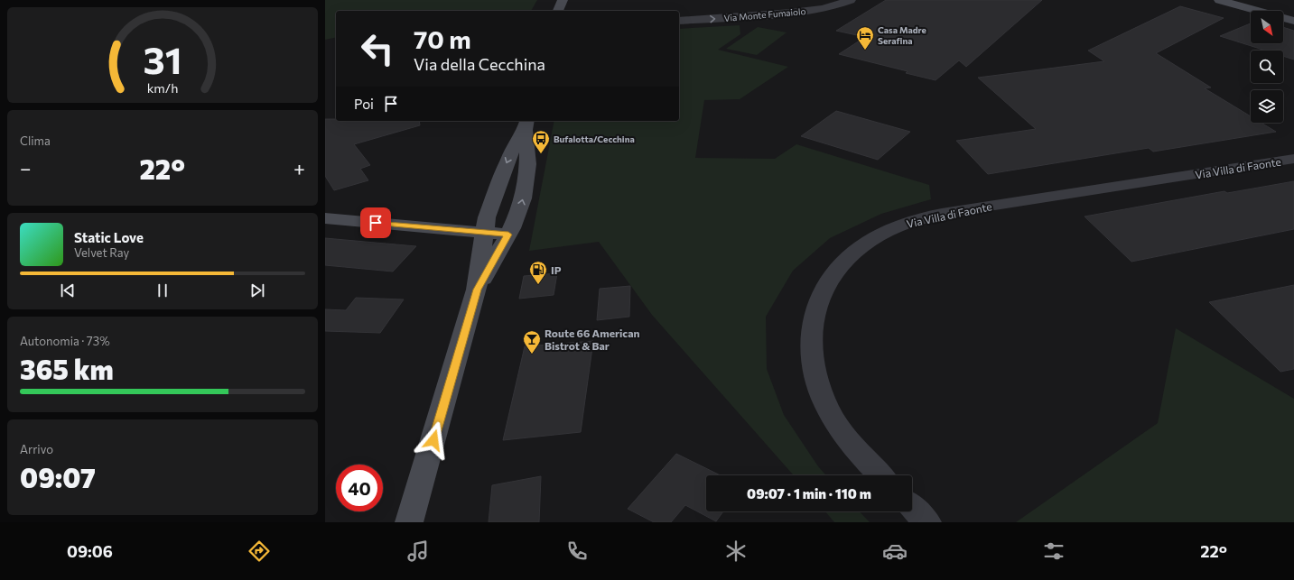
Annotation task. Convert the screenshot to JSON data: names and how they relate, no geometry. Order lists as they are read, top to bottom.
{
  "streets": {
    "street": ["Via Monte Fumaiolo", "Via Villa di Faonte"]
  },
  "one_way": ["Via Monte Fumaiolo"],
  "places": {
    "hotel": ["Casa Madre Serafina"],
    "bus stop": ["Bufalotta/Cecchina"],
    "fuel station": ["IP"],
    "bar": ["Route 66 American Bistrot & Bar"]
  },
  "north": "bottom right",
  "page": {
    "turn": ["70 m", "Via della Cecchina"],
    "then": "Poi",
    "tile": [
      "Clima",
      ["Autonomia · 73%", "365 km"],
      ["Arrivo", "09:07"]
    ],
    "heat": ["−", "22°", "+"],
    "song": ["Static Love", "Velvet Ray"],
    "limit": "40",
    "trip": "09:07 · 1 min · 110 m",
    "tabs": ["09:06", "22°"],
    "gauge": ["31", "km/h"]
  }
}
